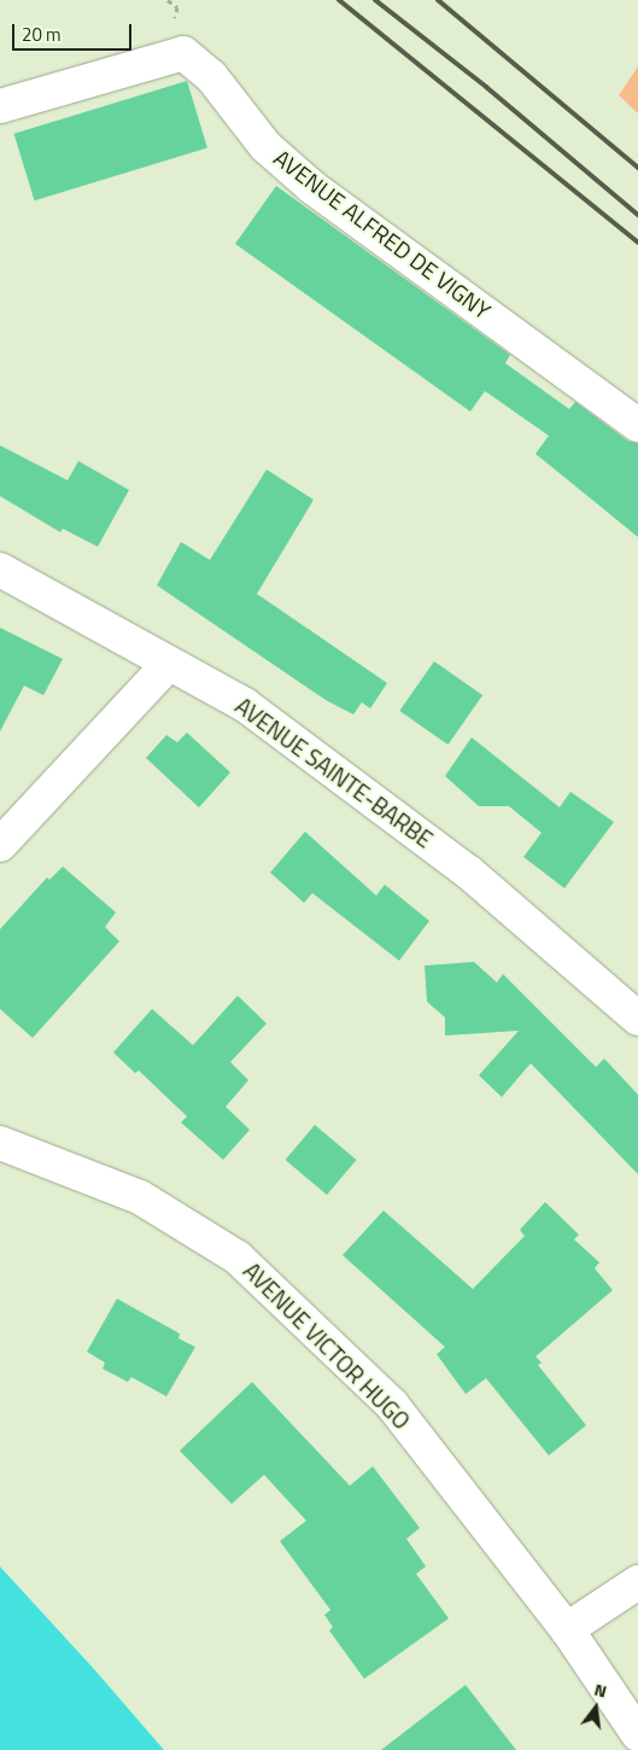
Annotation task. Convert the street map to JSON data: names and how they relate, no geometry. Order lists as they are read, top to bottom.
{
  "streets": {
    "street": ["AVENUE ALFRED DE VIGNY", "AVENUE SAINTE-BARBE", "AVENUE VICTOR HUGO"]
  },
  "scale_bar": "20 m",
  "north": "top"
}
